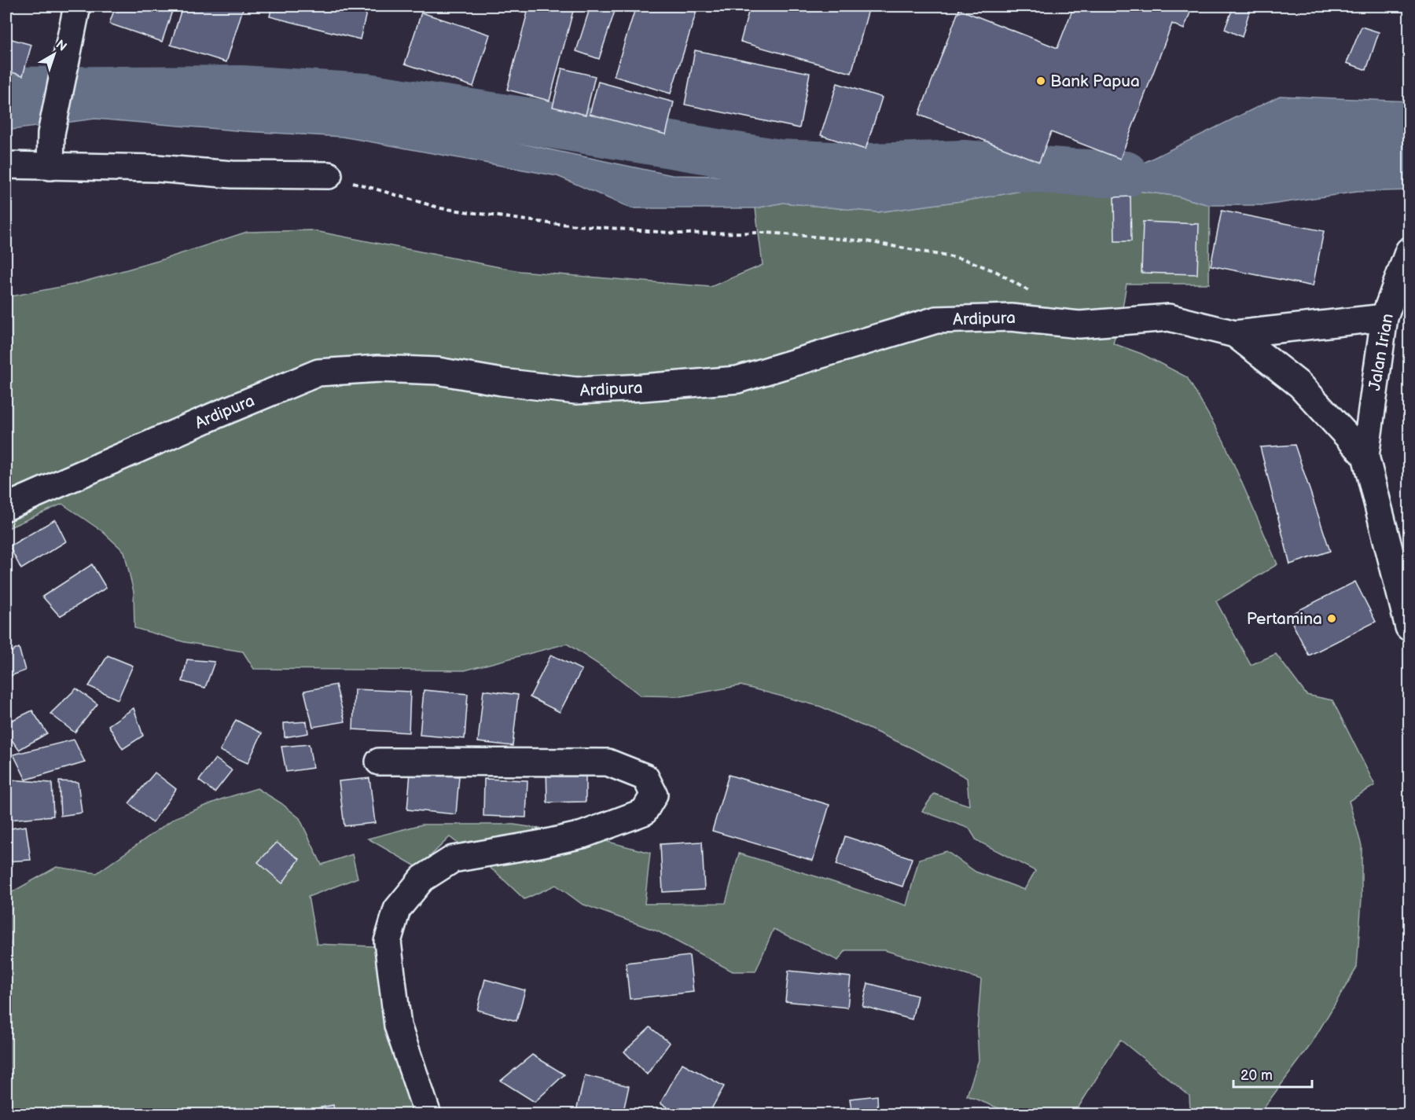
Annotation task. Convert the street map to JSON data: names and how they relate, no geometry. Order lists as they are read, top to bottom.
{
  "streets": {
    "street": ["Ardipura", "Jalan Irian"]
  },
  "crossings": [
    ["Ardipura", "Jalan Irian"]
  ],
  "places": ["Bank Papua", "Pertamina"],
  "scale_bar": "20 m",
  "north": "top right"
}
